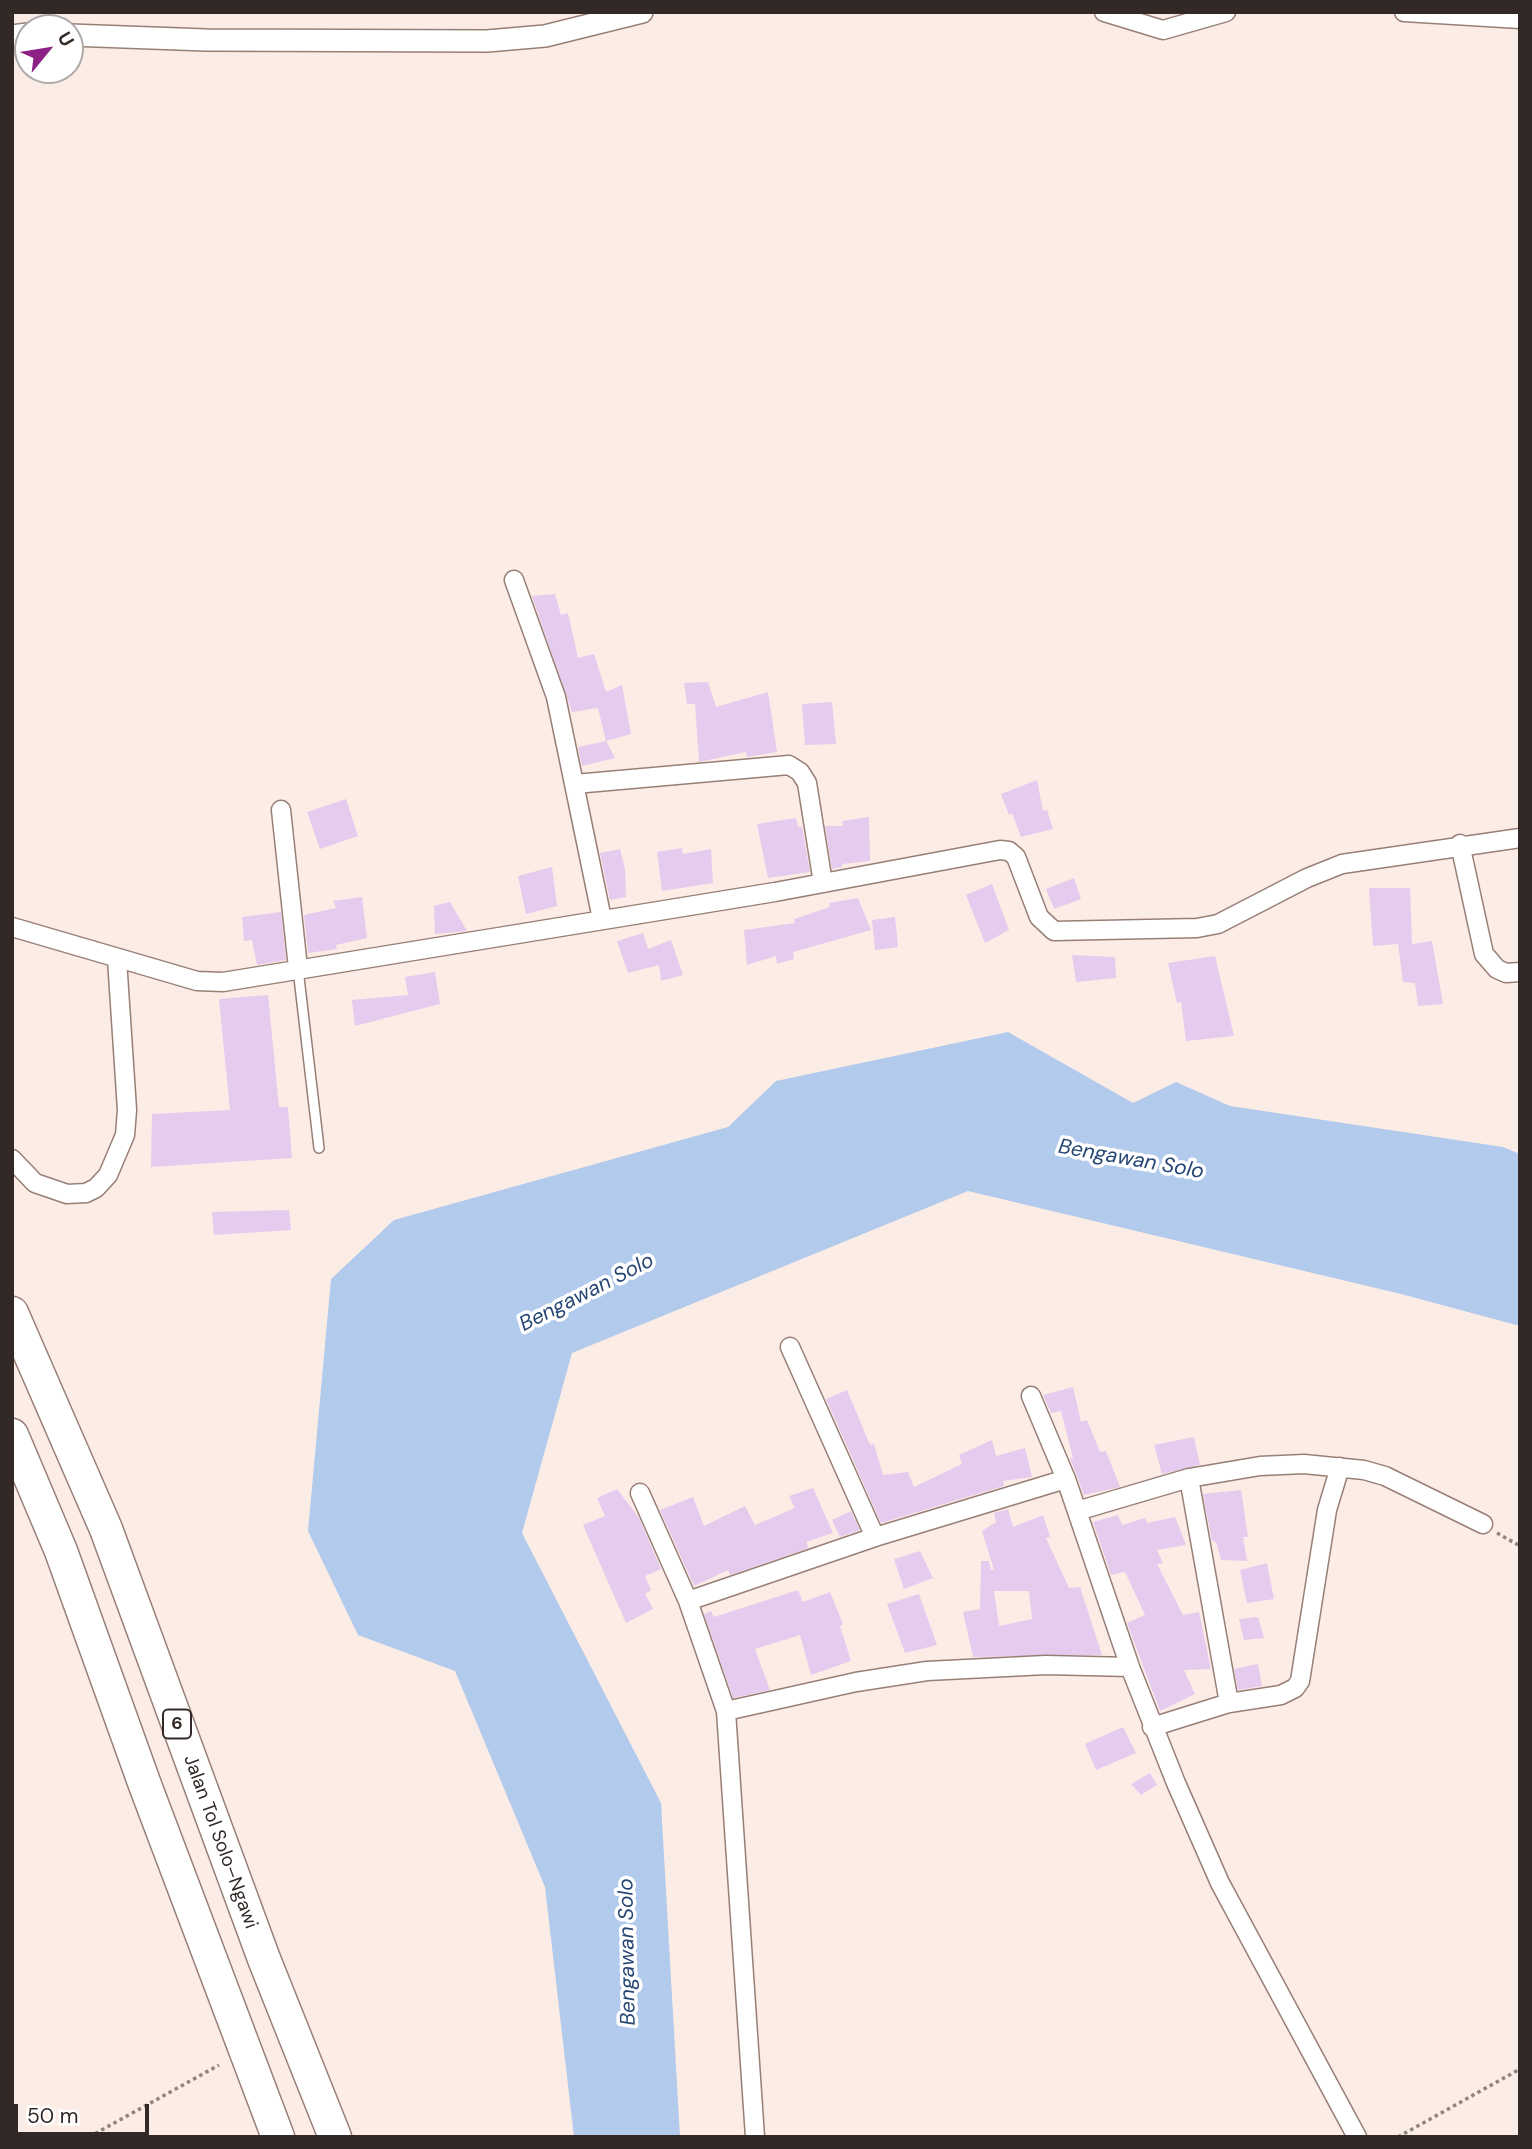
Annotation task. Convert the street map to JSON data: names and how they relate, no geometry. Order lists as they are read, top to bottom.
{
  "streets": {
    "highway": ["6", "Jalan Tol Solo–Ngawi"]
  },
  "water": ["Bengawan Solo"],
  "scale_bar": "50 m",
  "north": "top right"
}
